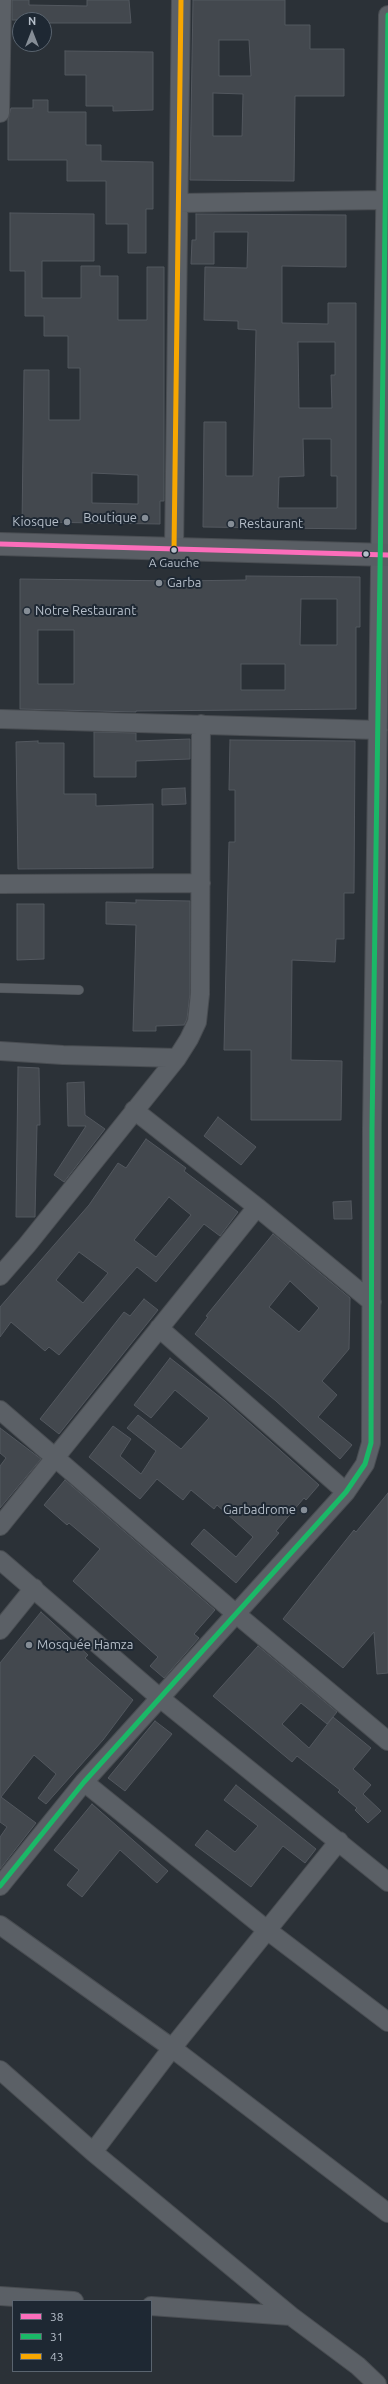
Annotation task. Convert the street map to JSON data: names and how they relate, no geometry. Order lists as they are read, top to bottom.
{
  "places": [
    "Boutique",
    "Kiosque",
    "Restaurant",
    "A Gauche",
    "Garba",
    "Notre Restaurant",
    "Garbadrome",
    "Mosquée Hamza"
  ],
  "lines": ["transit line 43", "transit line 31", "transit line 38"],
  "legend": ["38", "31", "43"],
  "north": "top"
}
